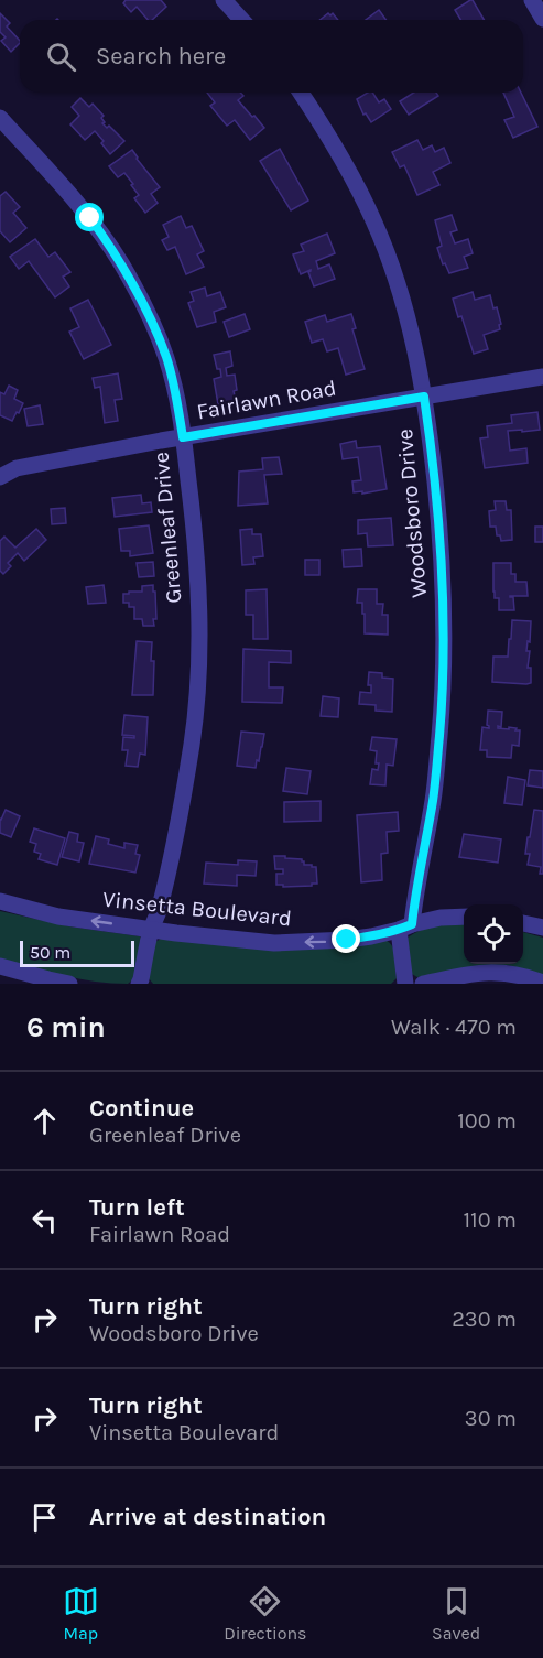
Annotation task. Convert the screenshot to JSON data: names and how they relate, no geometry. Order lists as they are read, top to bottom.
{
  "streets": {
    "street": [
      "Fairlawn Road",
      "Woodsboro Drive",
      "Greenleaf Drive",
      "Vinsetta Boulevard"
    ]
  },
  "crossings": [
    ["Fairlawn Road", "Woodsboro Drive"],
    ["Fairlawn Road", "Greenleaf Drive"],
    ["Woodsboro Drive", "Vinsetta Boulevard"],
    ["Greenleaf Drive", "Vinsetta Boulevard"]
  ],
  "one_way": ["Vinsetta Boulevard"],
  "scale_bar": "50 m",
  "page": {
    "search": "Search here",
    "scale": "50 m",
    "heading": ["6 min", "Walk · 470 m"],
    "list": [
      ["Continue", "Greenleaf Drive", "100 m"],
      ["Turn left", "Fairlawn Road", "110 m"],
      ["Turn right", "Woodsboro Drive", "230 m"],
      ["Turn right", "Vinsetta Boulevard", "30 m"],
      "Arrive at destination"
    ],
    "nav": ["Map", "Directions", "Saved"]
  }
}
